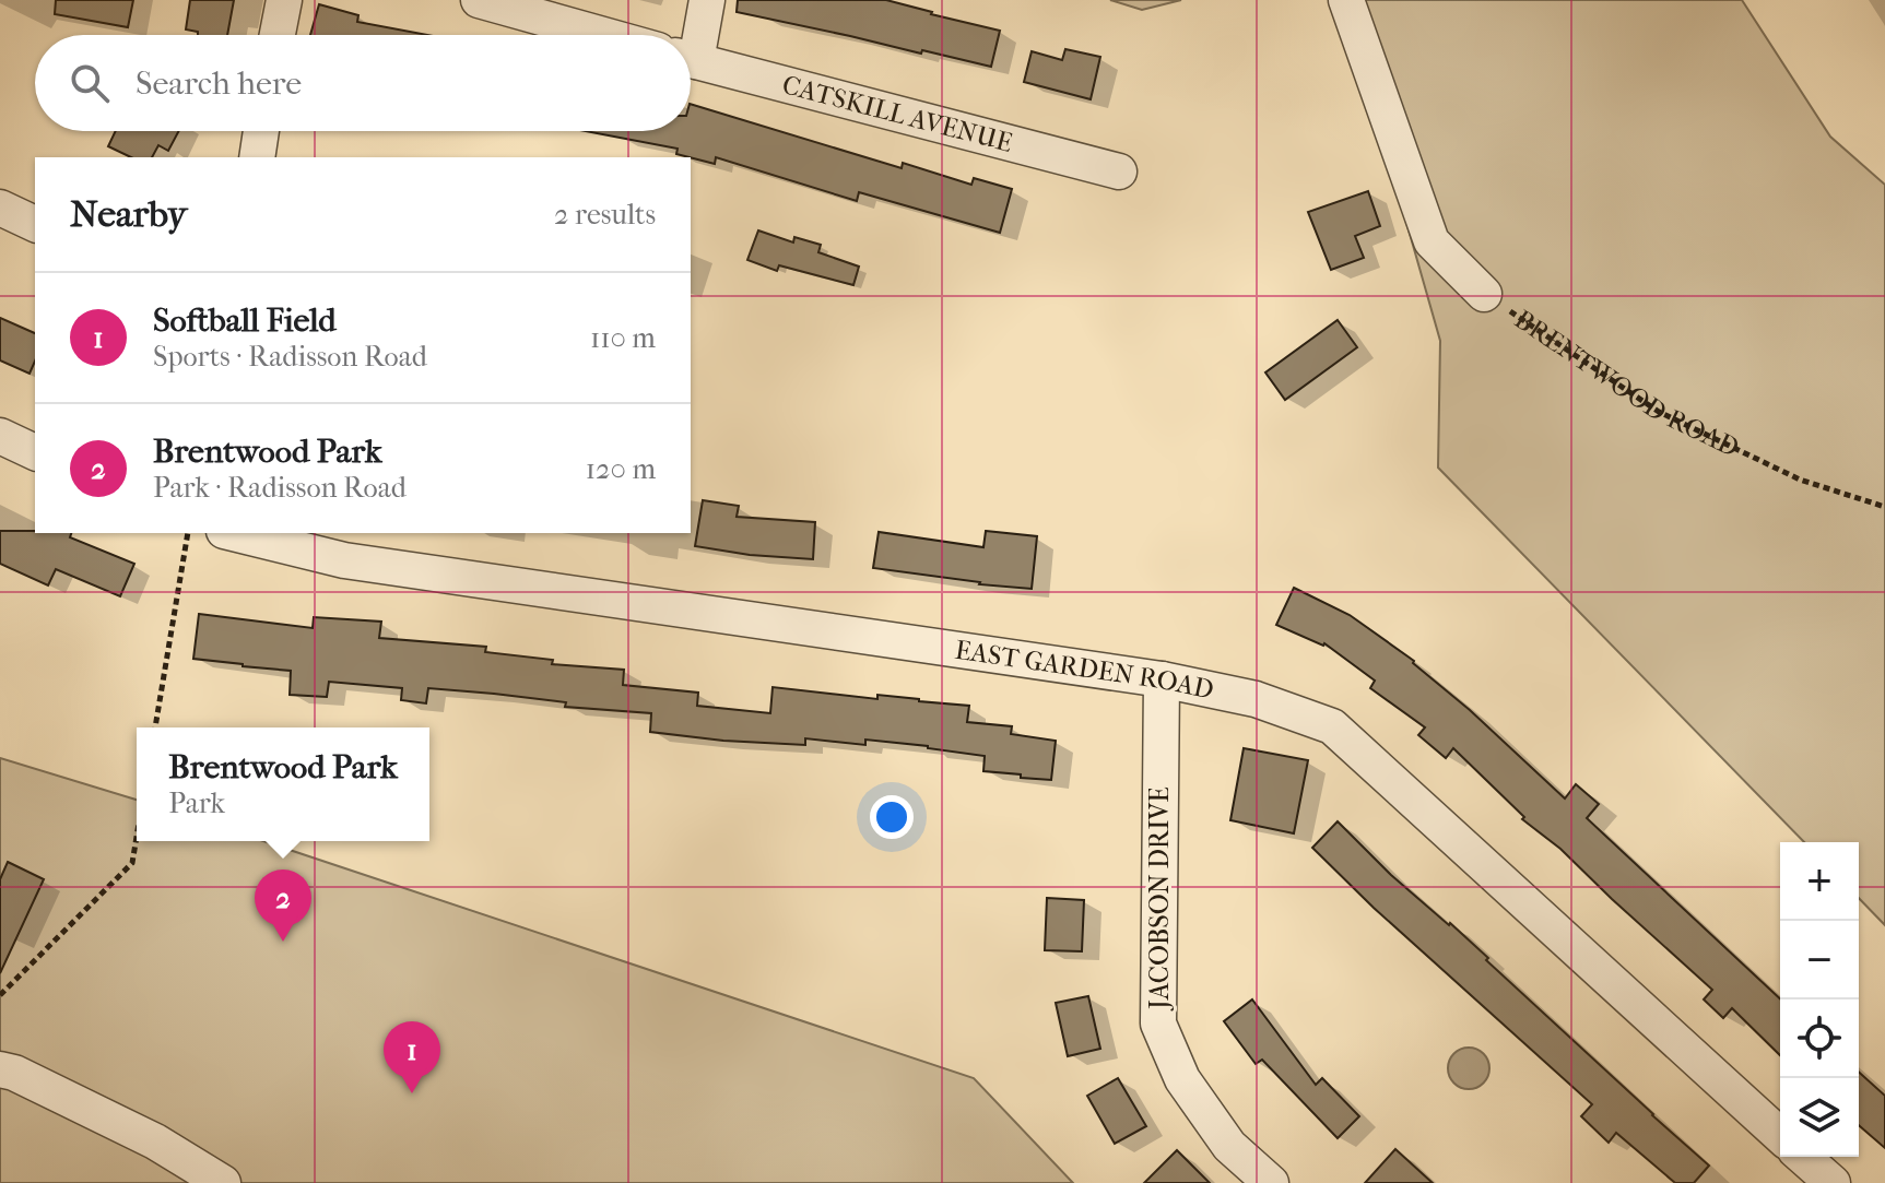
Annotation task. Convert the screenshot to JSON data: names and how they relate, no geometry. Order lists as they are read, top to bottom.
{
  "streets": {
    "street": [
      "CATSKILL AVENUE",
      "BRENTWOOD ROAD",
      "EAST GARDEN ROAD",
      "JACOBSON DRIVE"
    ]
  },
  "crossings": [
    ["EAST GARDEN ROAD", "JACOBSON DRIVE"]
  ],
  "page": {
    "search": "Search here",
    "heading": ["Nearby", "2 results"],
    "list": [
      {
        "mark": "1",
        "name": "Softball Field",
        "note": "Sports · Radisson Road",
        "value": "110 m"
      },
      {
        "mark": "2",
        "name": "Brentwood Park",
        "note": "Park · Radisson Road",
        "value": "120 m"
      }
    ],
    "popup": ["Brentwood Park", "Park"],
    "map_buttons": ["+", "−"],
    "pins": ["2", "1"]
  }
}
